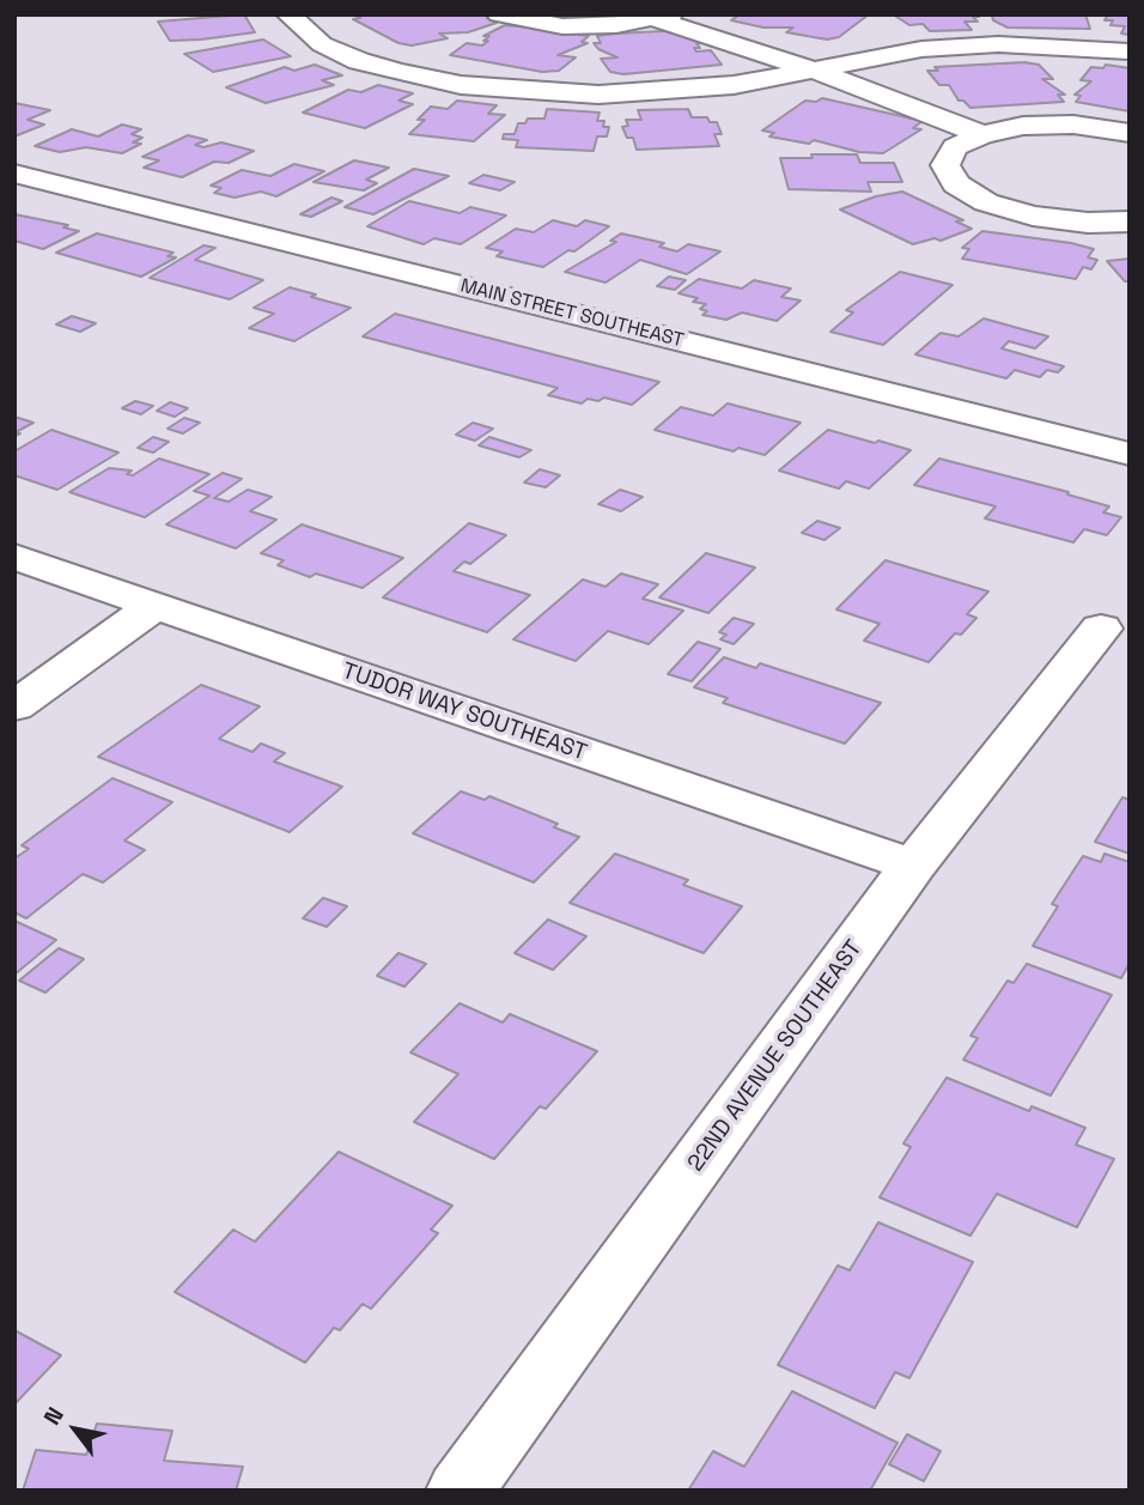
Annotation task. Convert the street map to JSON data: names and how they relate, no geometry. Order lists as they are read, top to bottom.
{
  "streets": {
    "street": ["MAIN STREET SOUTHEAST", "TUDOR WAY SOUTHEAST", "22ND AVENUE SOUTHEAST"]
  },
  "crossings": [
    ["TUDOR WAY SOUTHEAST", "22ND AVENUE SOUTHEAST"]
  ],
  "north": "top left"
}
